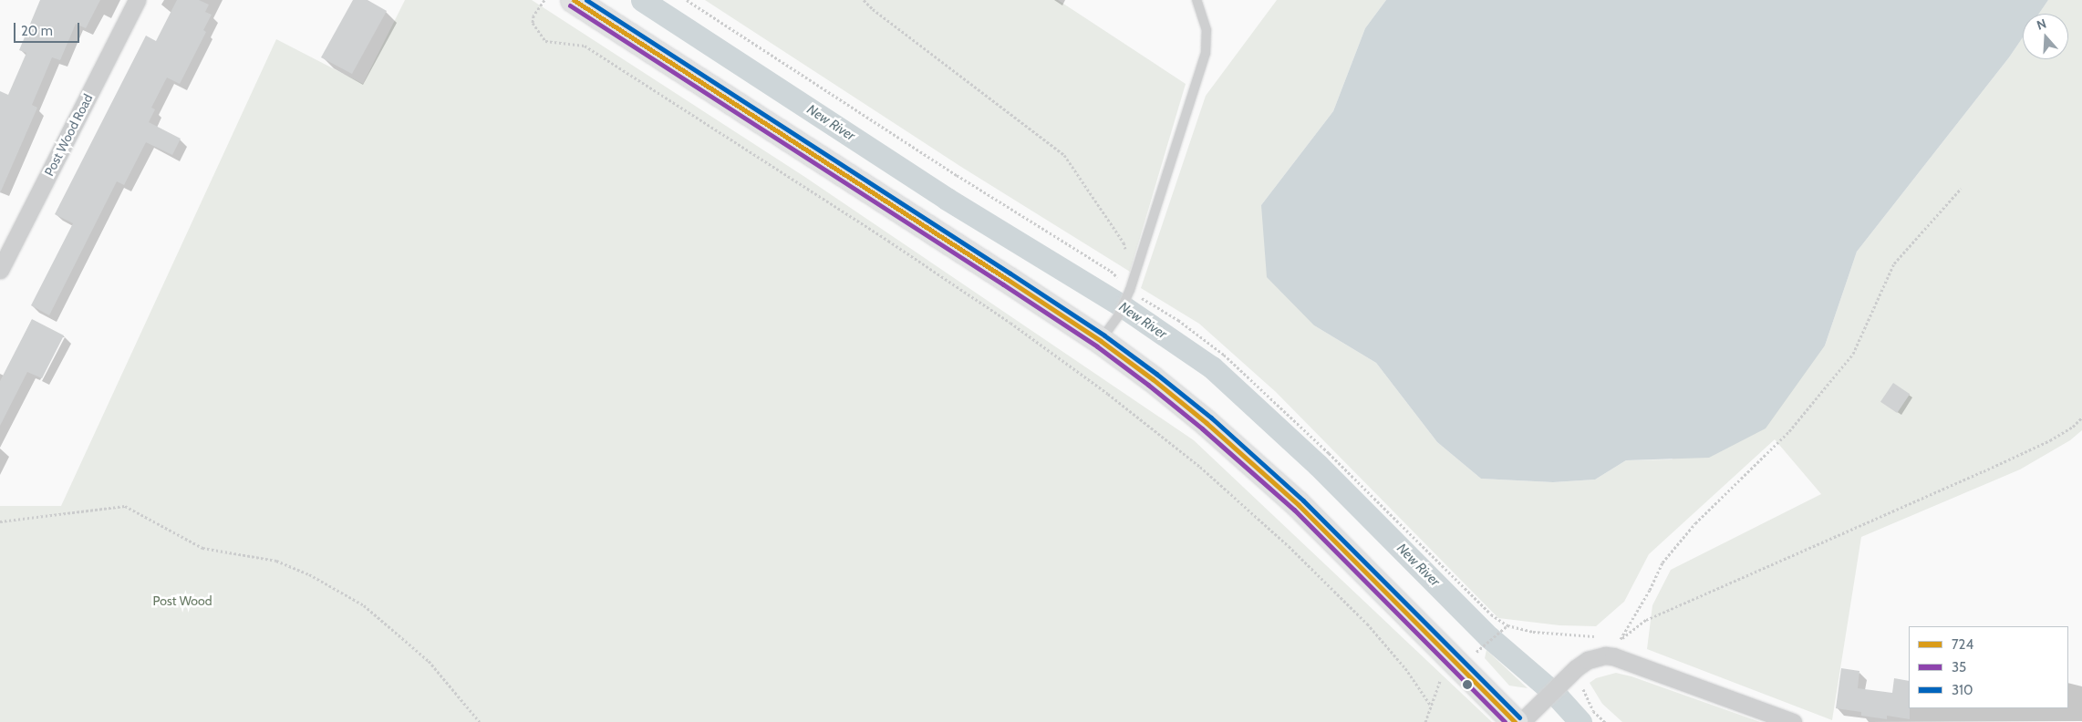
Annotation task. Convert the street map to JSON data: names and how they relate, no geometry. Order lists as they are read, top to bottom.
{
  "streets": {
    "street": ["Post Wood Road"]
  },
  "water": ["New River"],
  "parks": ["Post Wood"],
  "lines": ["transit line 724", "transit line 310", "transit line 35"],
  "legend": ["724", "35", "310"],
  "scale_bar": "20 m",
  "north": "top"
}
